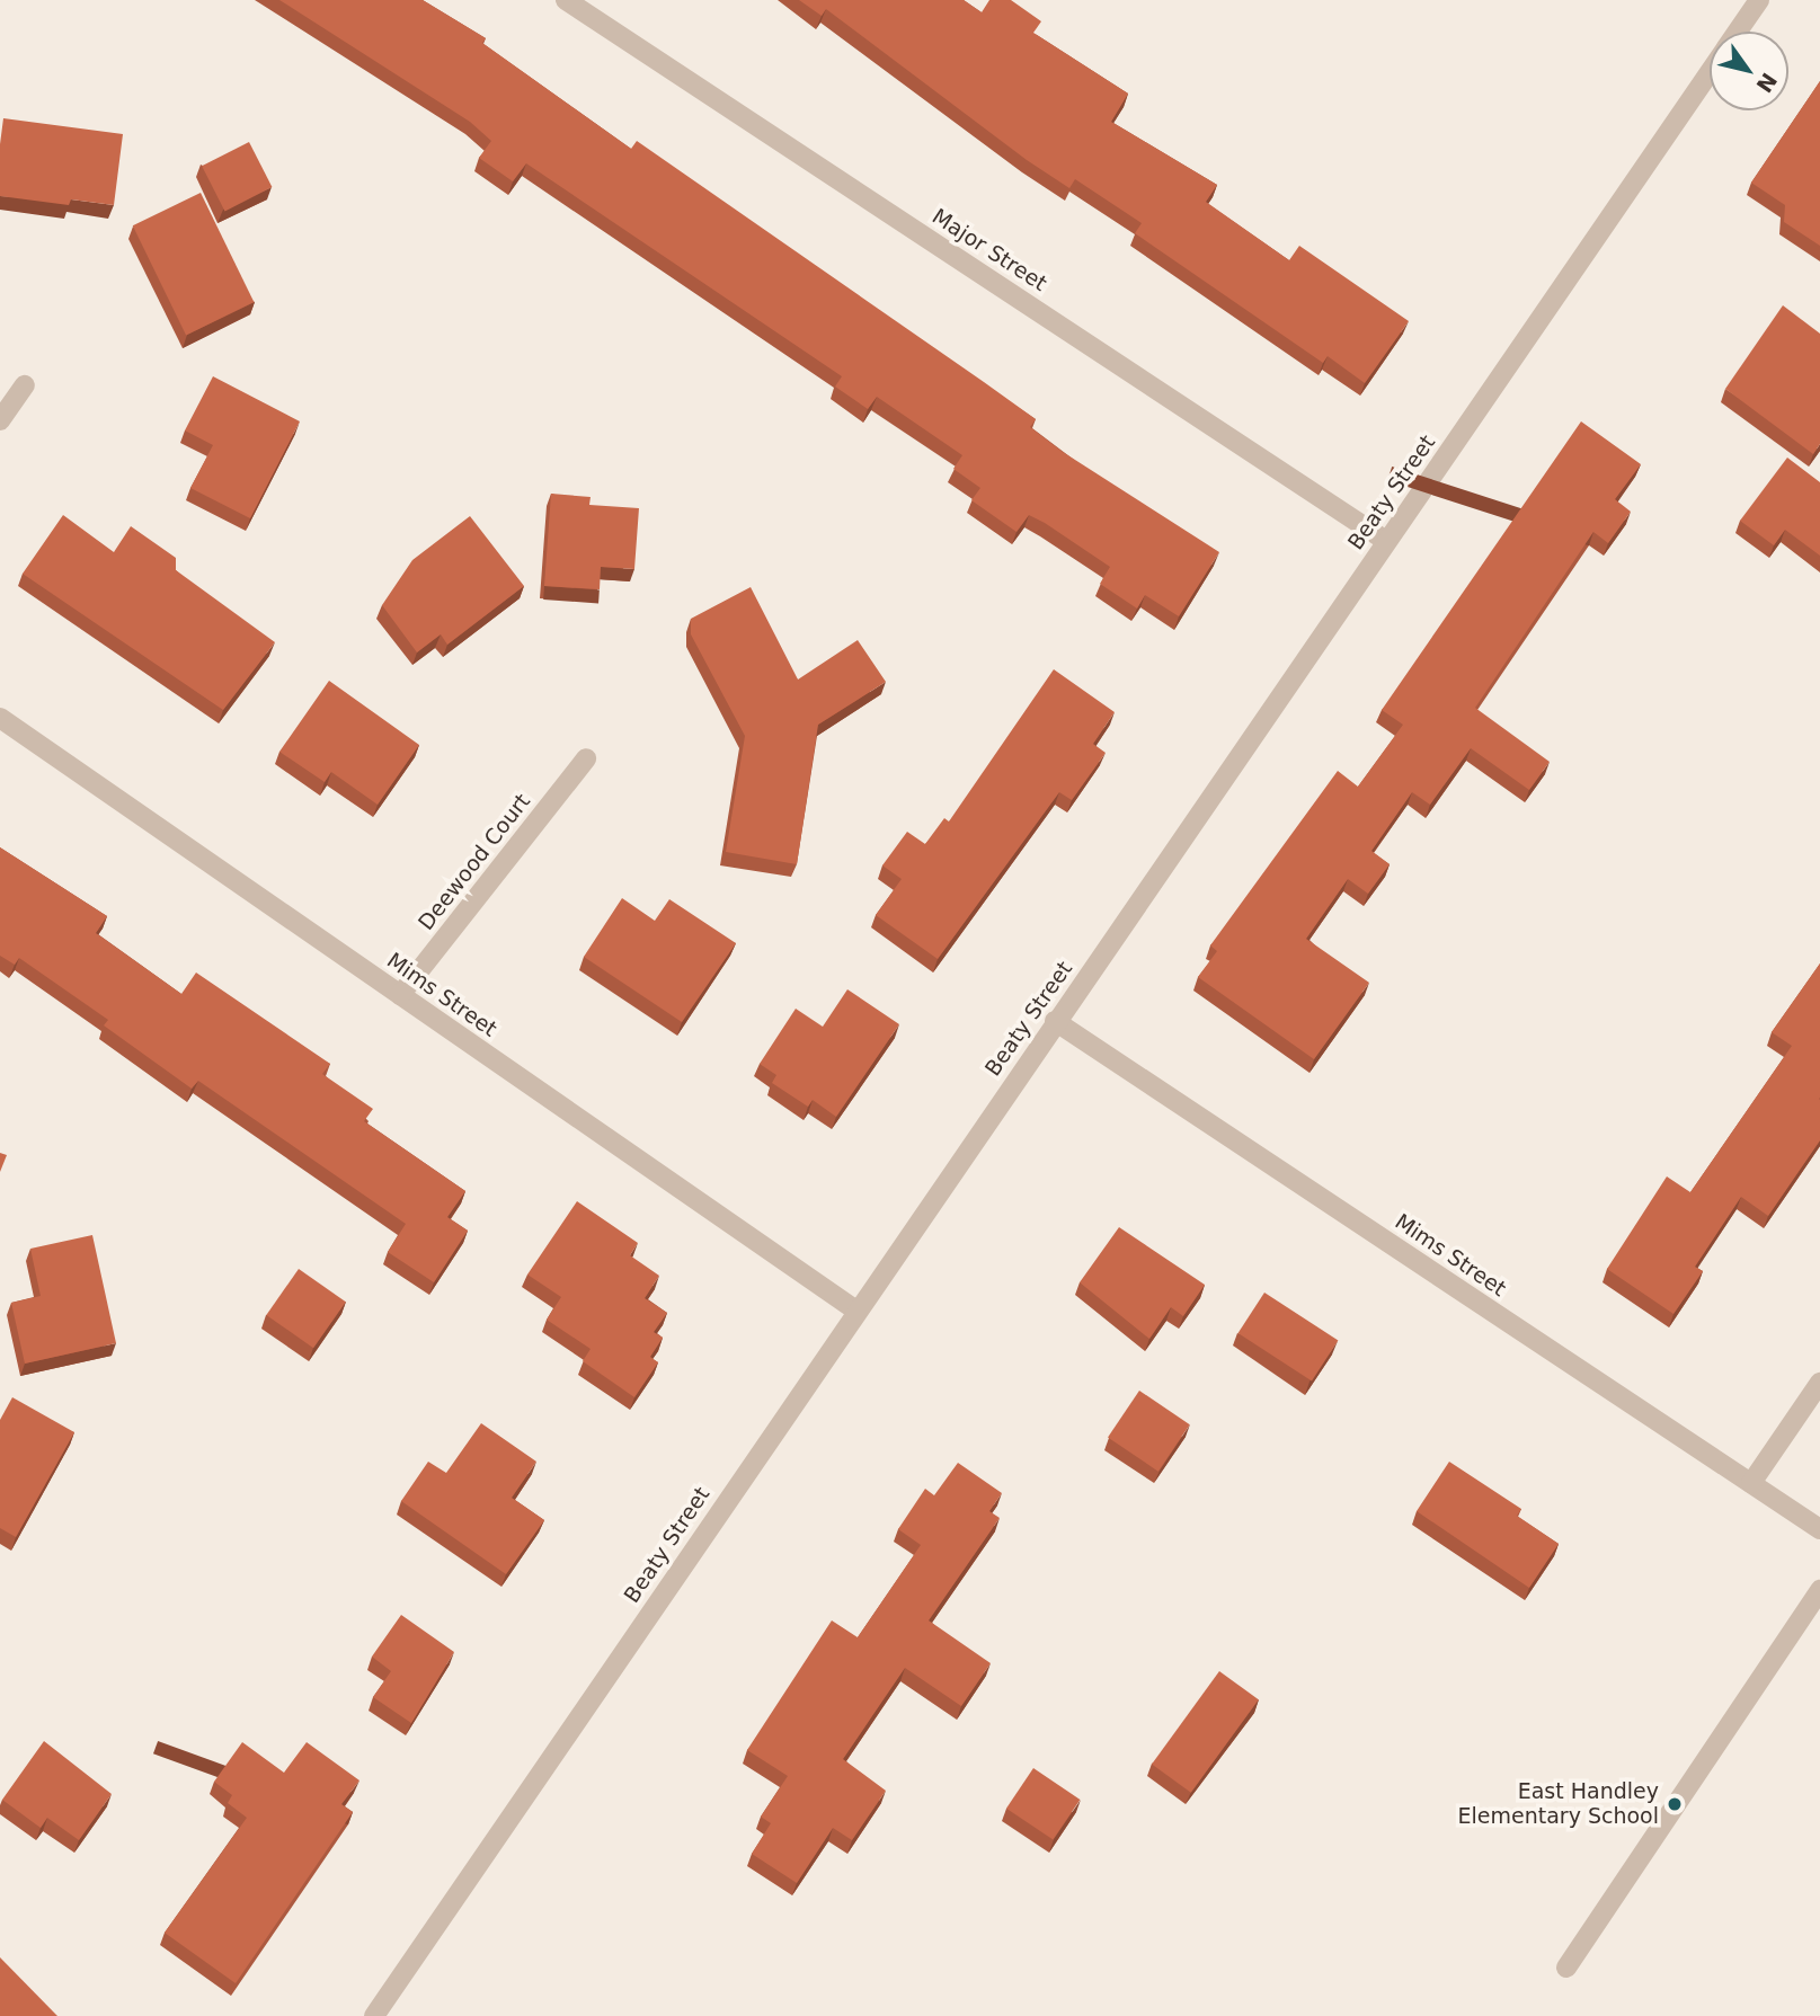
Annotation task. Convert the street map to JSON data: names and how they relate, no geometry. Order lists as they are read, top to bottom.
{
  "streets": {
    "street": [
      "Major Street",
      "Beaty Street",
      "Deewood Court",
      "Mims Street"
    ]
  },
  "crossings": [
    ["Major Street", "Beaty Street"],
    ["Beaty Street", "Mims Street"],
    ["Deewood Court", "Mims Street"]
  ],
  "places": ["East Handley Elementary School"],
  "north": "bottom right"
}
